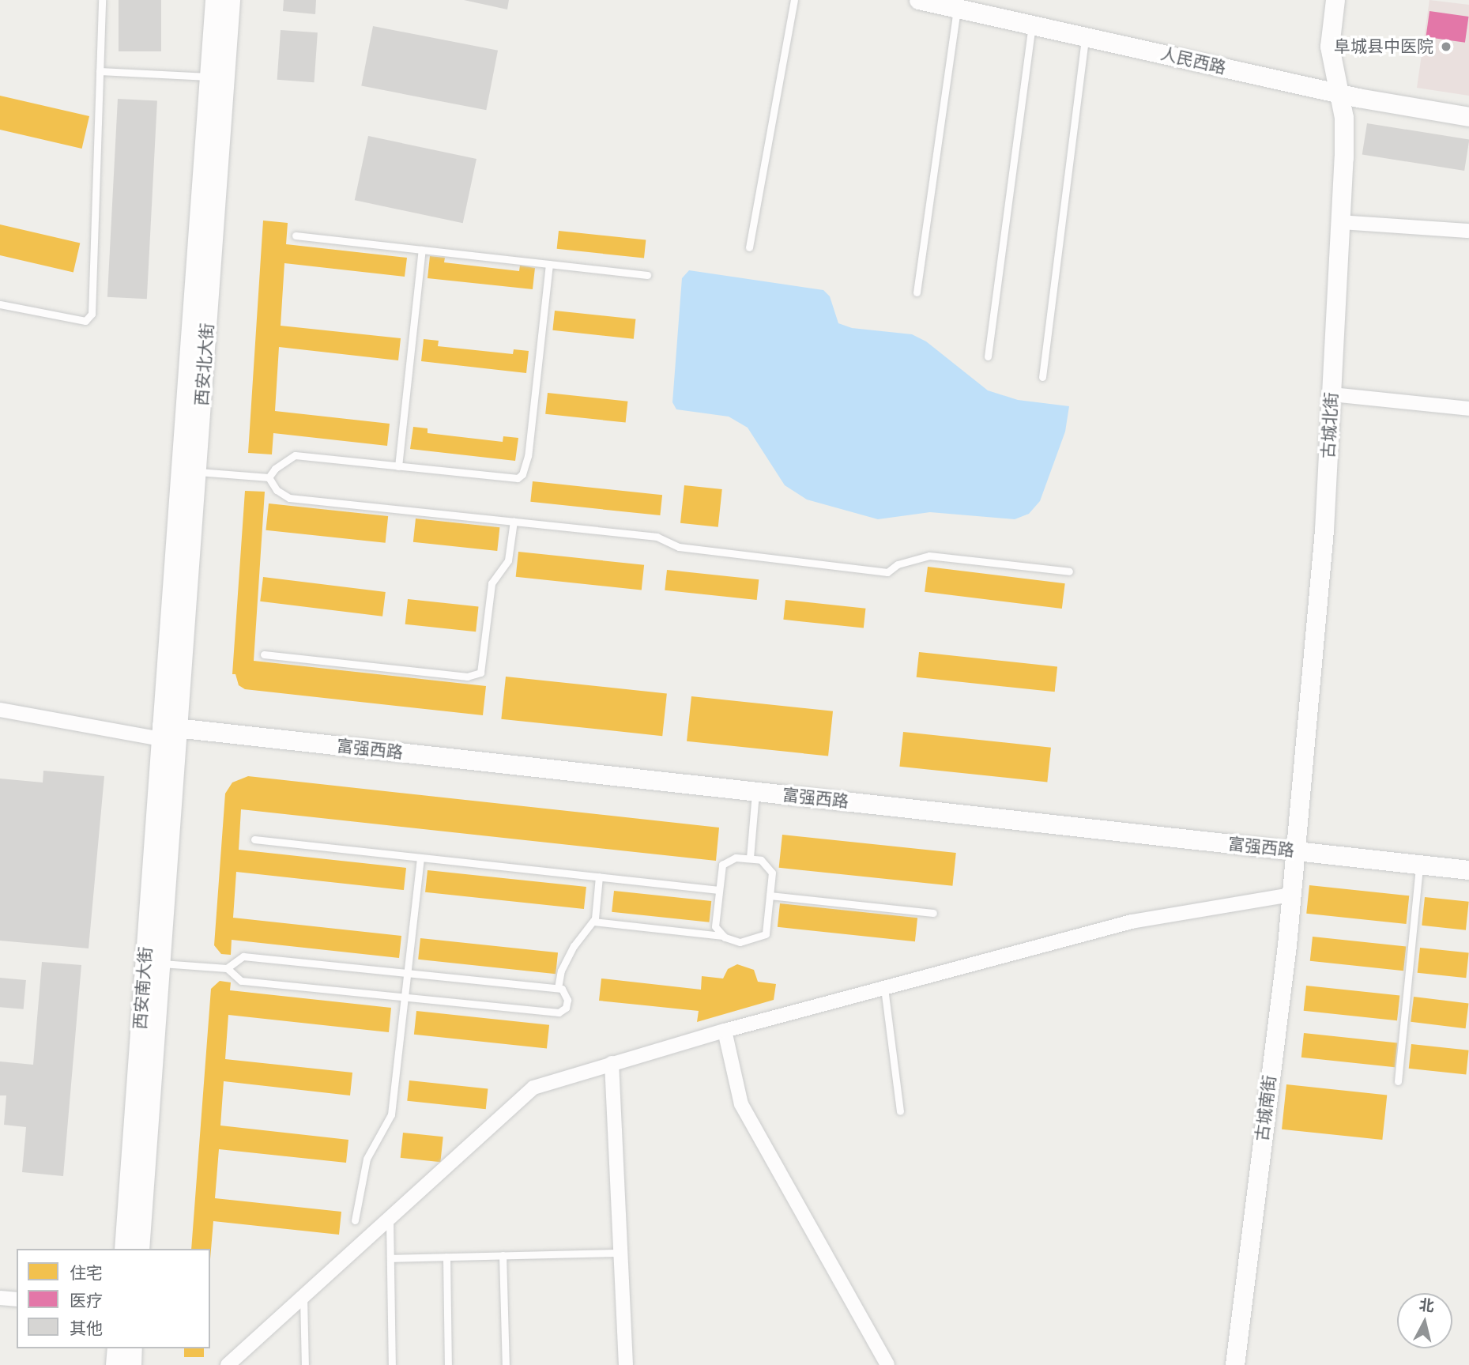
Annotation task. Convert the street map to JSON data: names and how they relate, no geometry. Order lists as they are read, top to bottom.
{
  "streets": {
    "main road": [
      "人民西路",
      "西安北大街",
      "古城北街",
      "富强西路",
      "西安南大街",
      "古城南街"
    ]
  },
  "crossings": [
    ["人民西路", "古城北街"],
    ["西安北大街", "富强西路"],
    ["西安北大街", "西安南大街"],
    ["古城北街", "富强西路"],
    ["古城北街", "古城南街"],
    ["富强西路", "西安南大街"],
    ["富强西路", "古城南街"]
  ],
  "places": ["阜城县中医院"],
  "legend": ["住宅", "医疗", "其他"],
  "north": "top"
}
